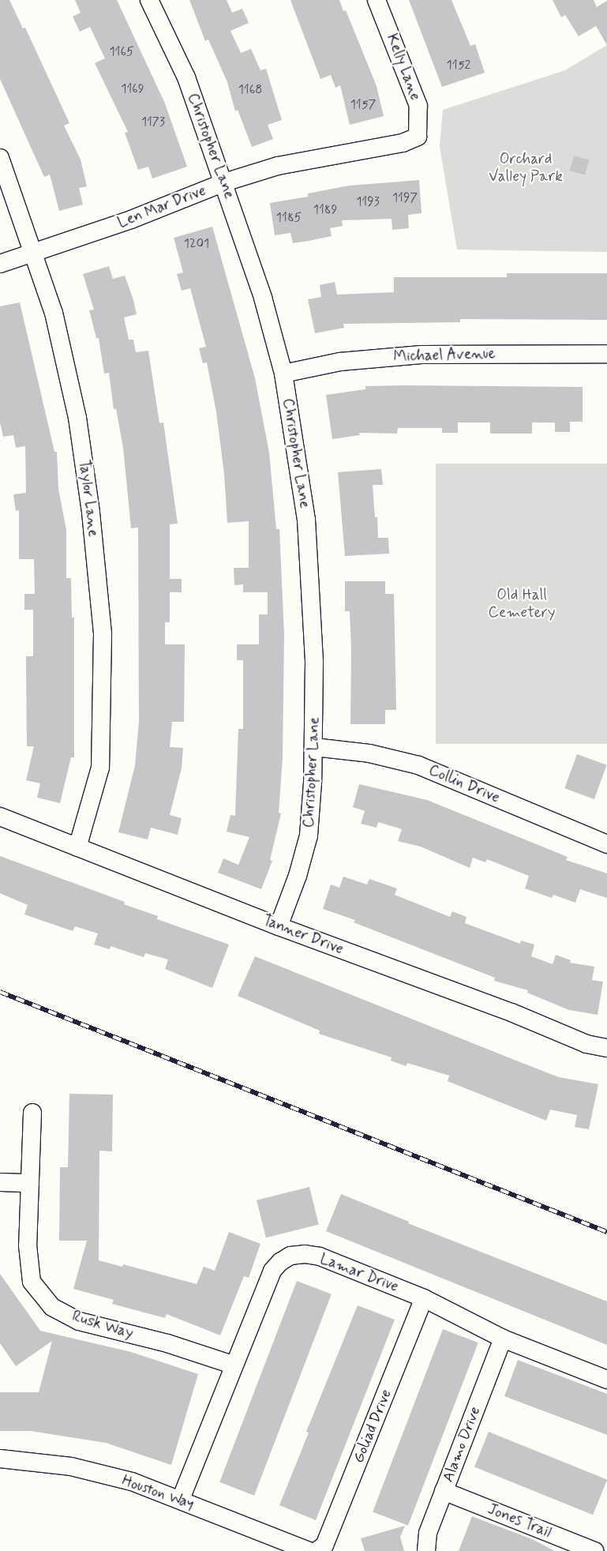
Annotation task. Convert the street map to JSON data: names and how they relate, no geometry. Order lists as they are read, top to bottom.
{
  "streets": {
    "street": [
      "Kelly Lane",
      "Christopher Lane",
      "Len Mar Drive",
      "Michael Avenue",
      "Taylor Lane",
      "Collin Drive",
      "Tanner Drive",
      "Lamar Drive",
      "Rusk Way",
      "Goliad Drive",
      "Alamo Drive",
      "Houston Way",
      "Jones Trail"
    ]
  },
  "crossings": [
    ["Kelly Lane", "Len Mar Drive"],
    ["Christopher Lane", "Len Mar Drive"],
    ["Christopher Lane", "Michael Avenue"],
    ["Christopher Lane", "Collin Drive"],
    ["Christopher Lane", "Tanner Drive"],
    ["Len Mar Drive", "Taylor Lane"],
    ["Taylor Lane", "Tanner Drive"],
    ["Lamar Drive", "Rusk Way"],
    ["Lamar Drive", "Goliad Drive"],
    ["Lamar Drive", "Alamo Drive"],
    ["Lamar Drive", "Houston Way"],
    ["Alamo Drive", "Jones Trail"]
  ],
  "parks": ["Orchard Valley Park", "Old Hall Cemetery"],
  "house_numbers": [
    "1165",
    "1152",
    "1169",
    "1168",
    "1157",
    "1173",
    "1197",
    "1193",
    "1189",
    "1185",
    "1201"
  ]
}
